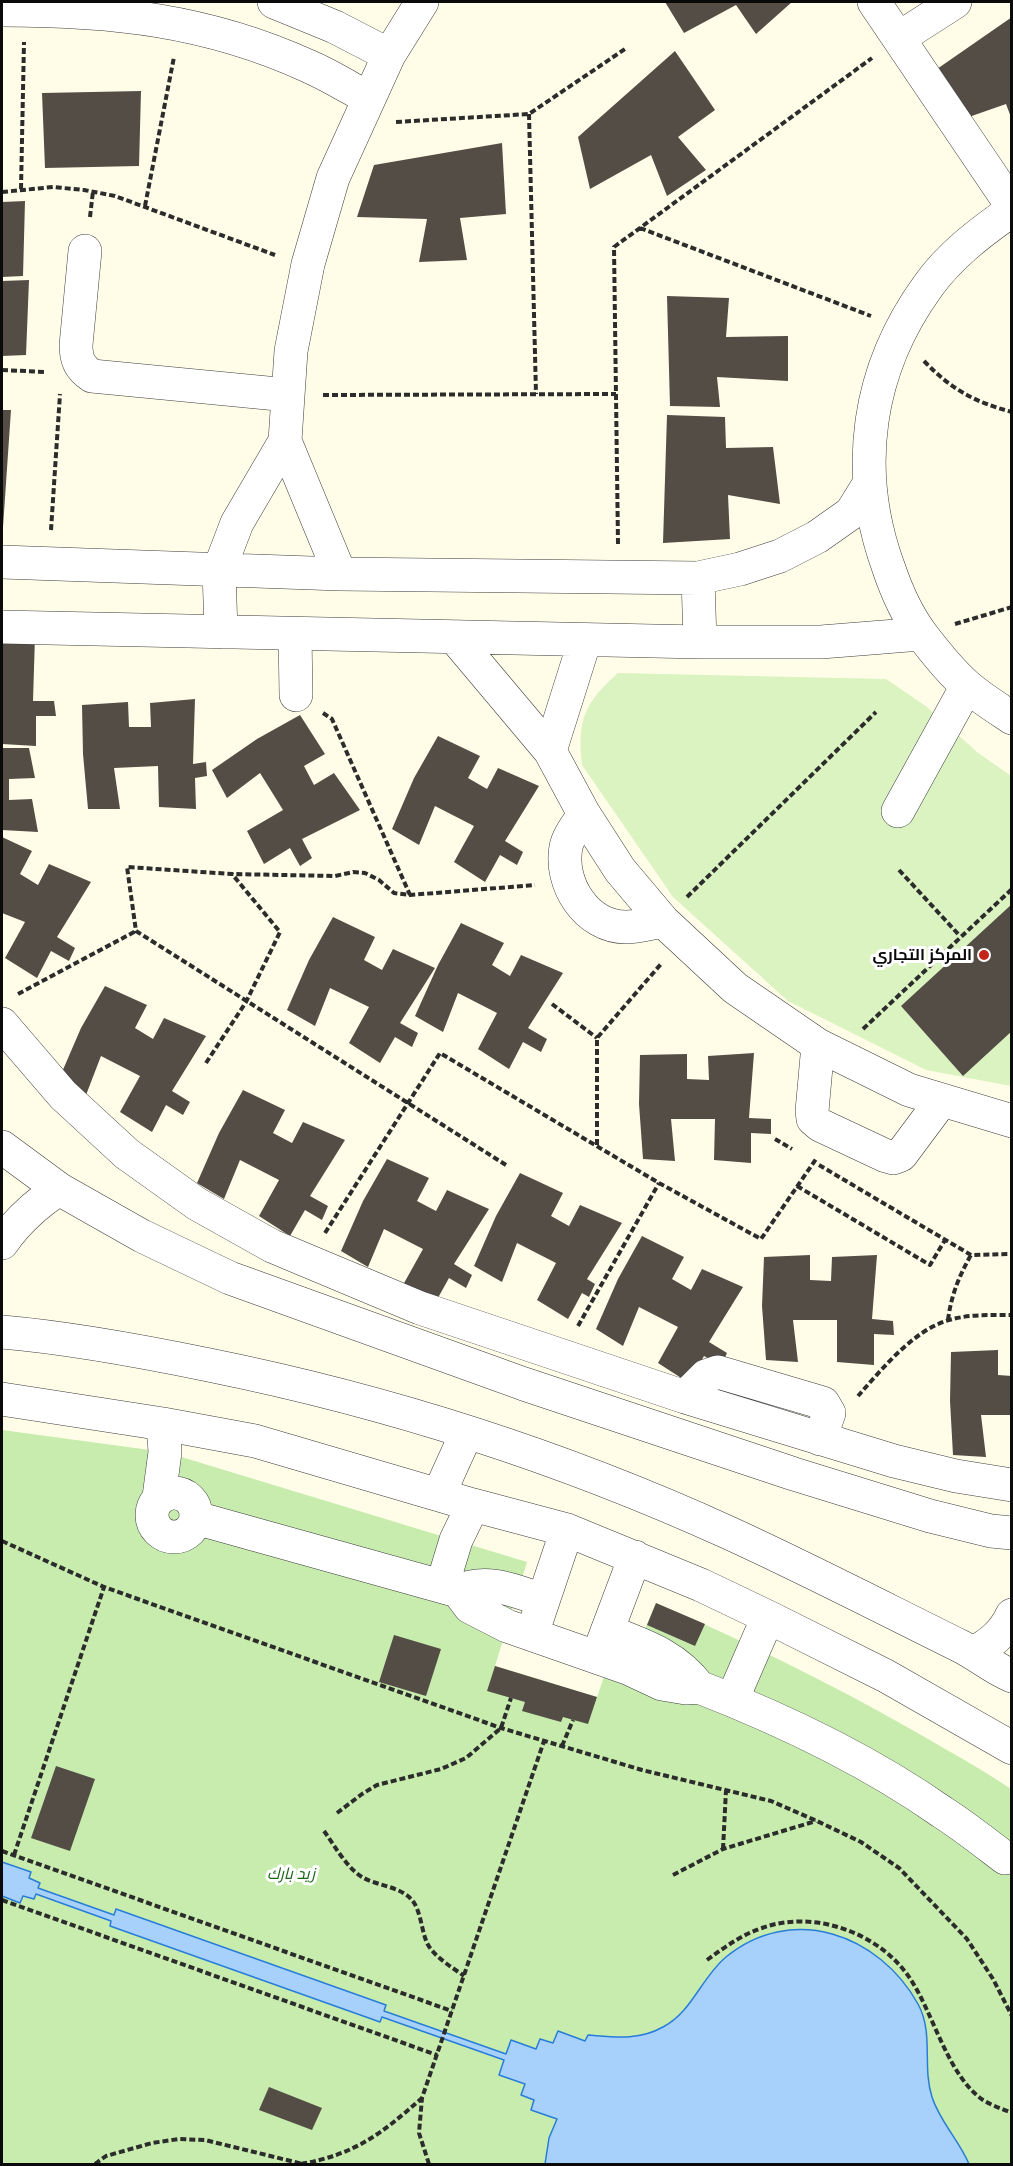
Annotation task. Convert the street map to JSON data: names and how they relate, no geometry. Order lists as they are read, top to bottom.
{
  "parks": ["زيد بارك"],
  "places": ["المركز التجاري"]
}
